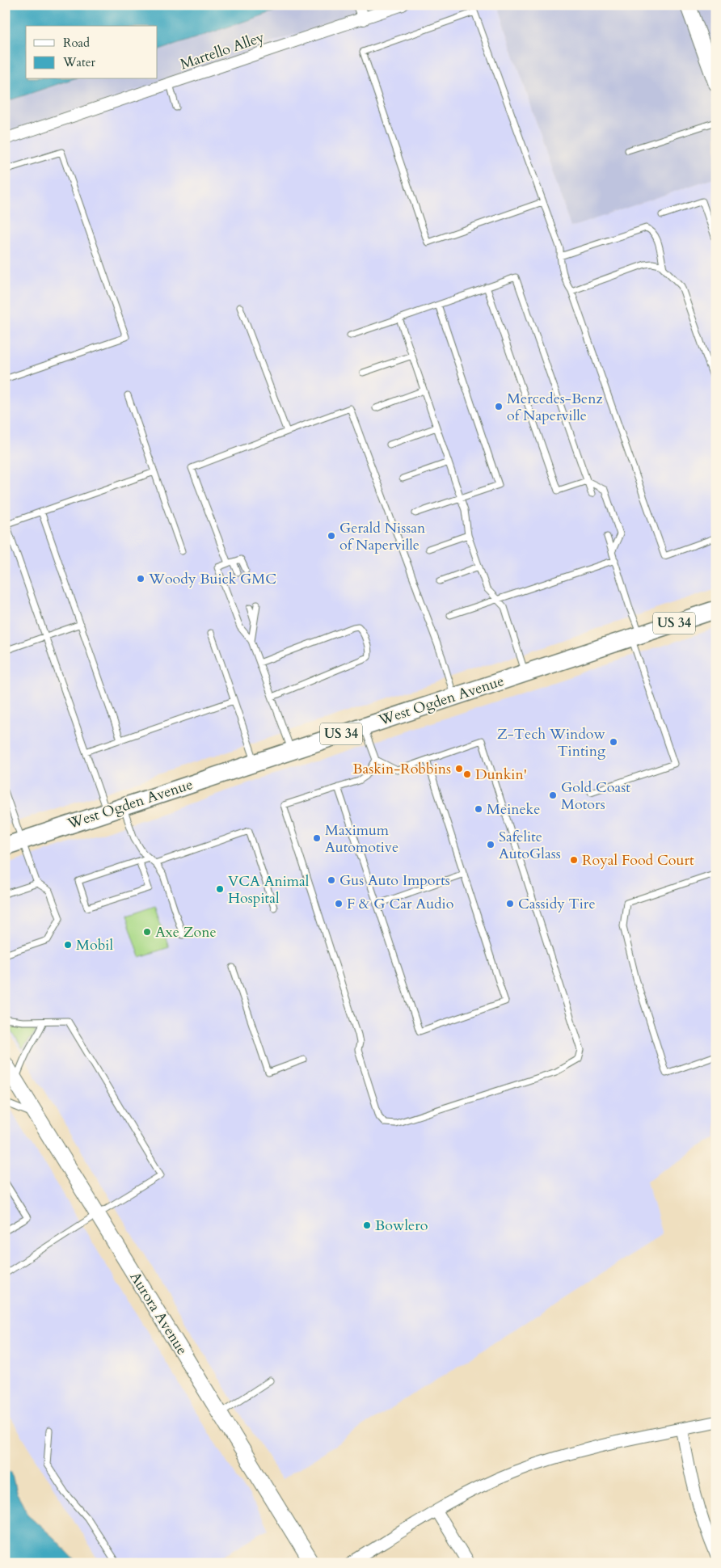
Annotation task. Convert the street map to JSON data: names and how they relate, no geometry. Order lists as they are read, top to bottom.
{
  "streets": {
    "main road": ["US 34", "West Ogden Avenue", "Aurora Avenue"],
    "street": ["Martello Alley"]
  },
  "places": [
    "Mercedes-Benz of Naperville",
    "Gerald Nissan of Naperville",
    "Woody Buick GMC",
    "Z-Tech Window Tinting",
    "Baskin-Robbins",
    "Dunkin'",
    "Gold Coast Motors",
    "Meineke",
    "Maximum Automotive",
    "Safelite AutoGlass",
    "Royal Food Court",
    "Gus Auto Imports",
    "VCA Animal Hospital",
    "F & G Car Audio",
    "Cassidy Tire",
    "Axe Zone",
    "Mobil",
    "Bowlero"
  ],
  "legend": ["Road", "Water"]
}
